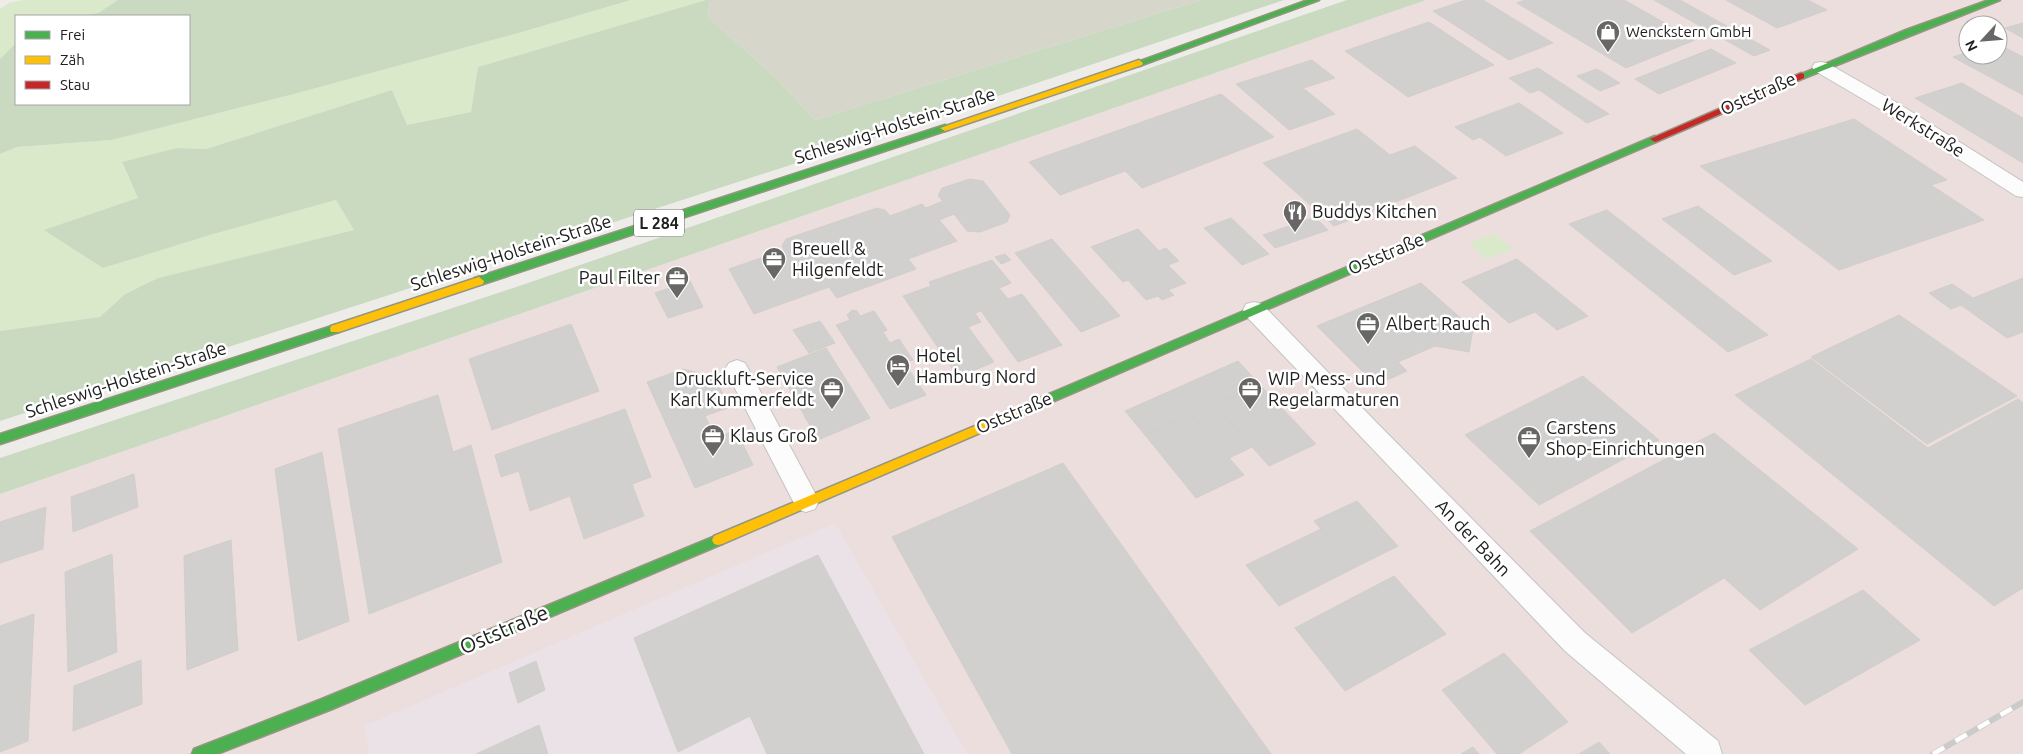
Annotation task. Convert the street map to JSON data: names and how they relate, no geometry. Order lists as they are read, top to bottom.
{
  "streets": {
    "street": [
      "Oststraße",
      "Schleswig-Holstein-Straße",
      "Werkstraße",
      "L 284",
      "An der Bahn"
    ]
  },
  "crossings": [
    ["Oststraße", "Werkstraße"],
    ["Oststraße", "An der Bahn"]
  ],
  "places": {
    "shop": ["Wenckstern GmbH"],
    "restaurant": ["Buddys Kitchen"],
    "office": [
      "Breuell & Hilgenfeldt",
      "Paul Filter",
      "Albert Rauch",
      "Druckluft-Service Karl Kummerfeldt",
      "WIP Mess- und Regelarmaturen",
      "Klaus Groß",
      "Carstens Shop-Einrichtungen"
    ],
    "hotel": ["Hotel Hamburg Nord"]
  },
  "legend": ["Frei", "Zäh", "Stau"],
  "north": "bottom left"
}
